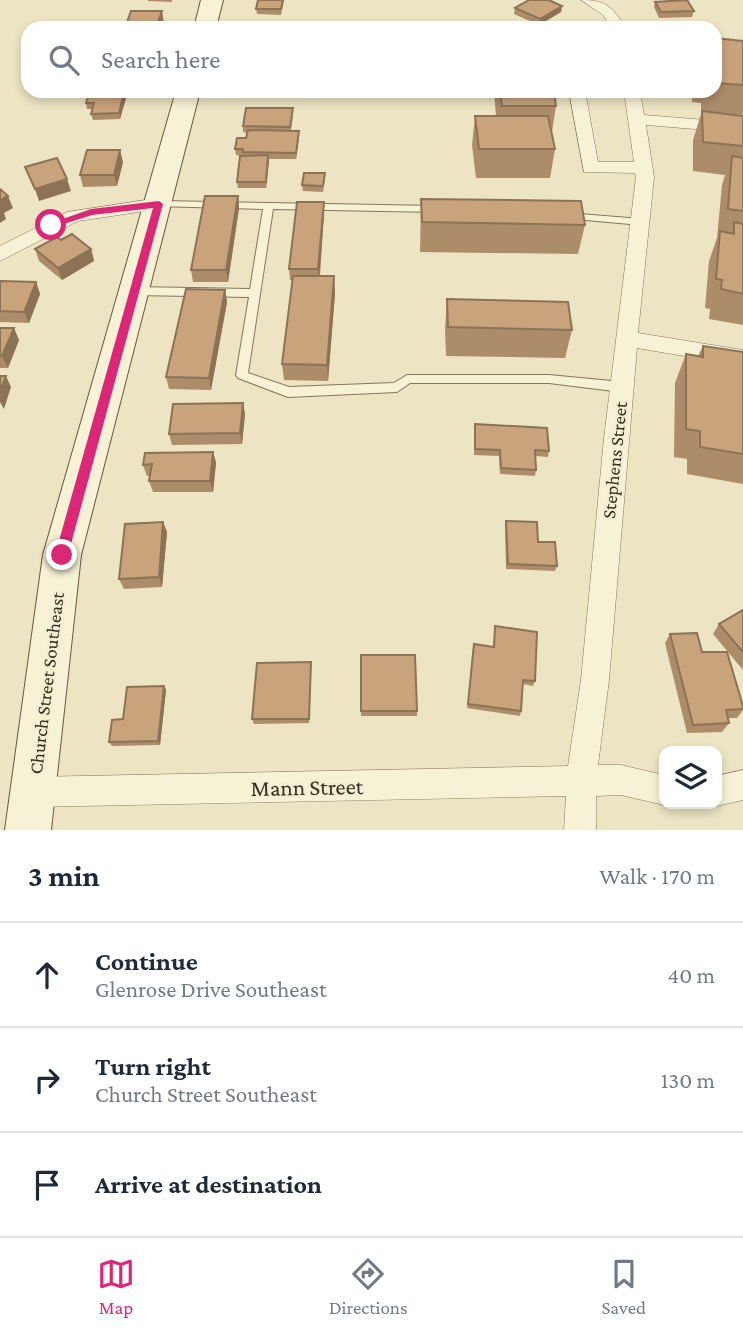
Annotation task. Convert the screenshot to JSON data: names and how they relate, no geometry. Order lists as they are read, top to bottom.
{
  "streets": {
    "street": ["Stephens Street", "Church Street Southeast", "Mann Street"]
  },
  "crossings": [
    ["Stephens Street", "Mann Street"],
    ["Church Street Southeast", "Mann Street"]
  ],
  "page": {
    "search": "Search here",
    "heading": ["3 min", "Walk · 170 m"],
    "list": [
      ["Continue", "Glenrose Drive Southeast", "40 m"],
      ["Turn right", "Church Street Southeast", "130 m"],
      "Arrive at destination"
    ],
    "nav": ["Map", "Directions", "Saved"]
  }
}
